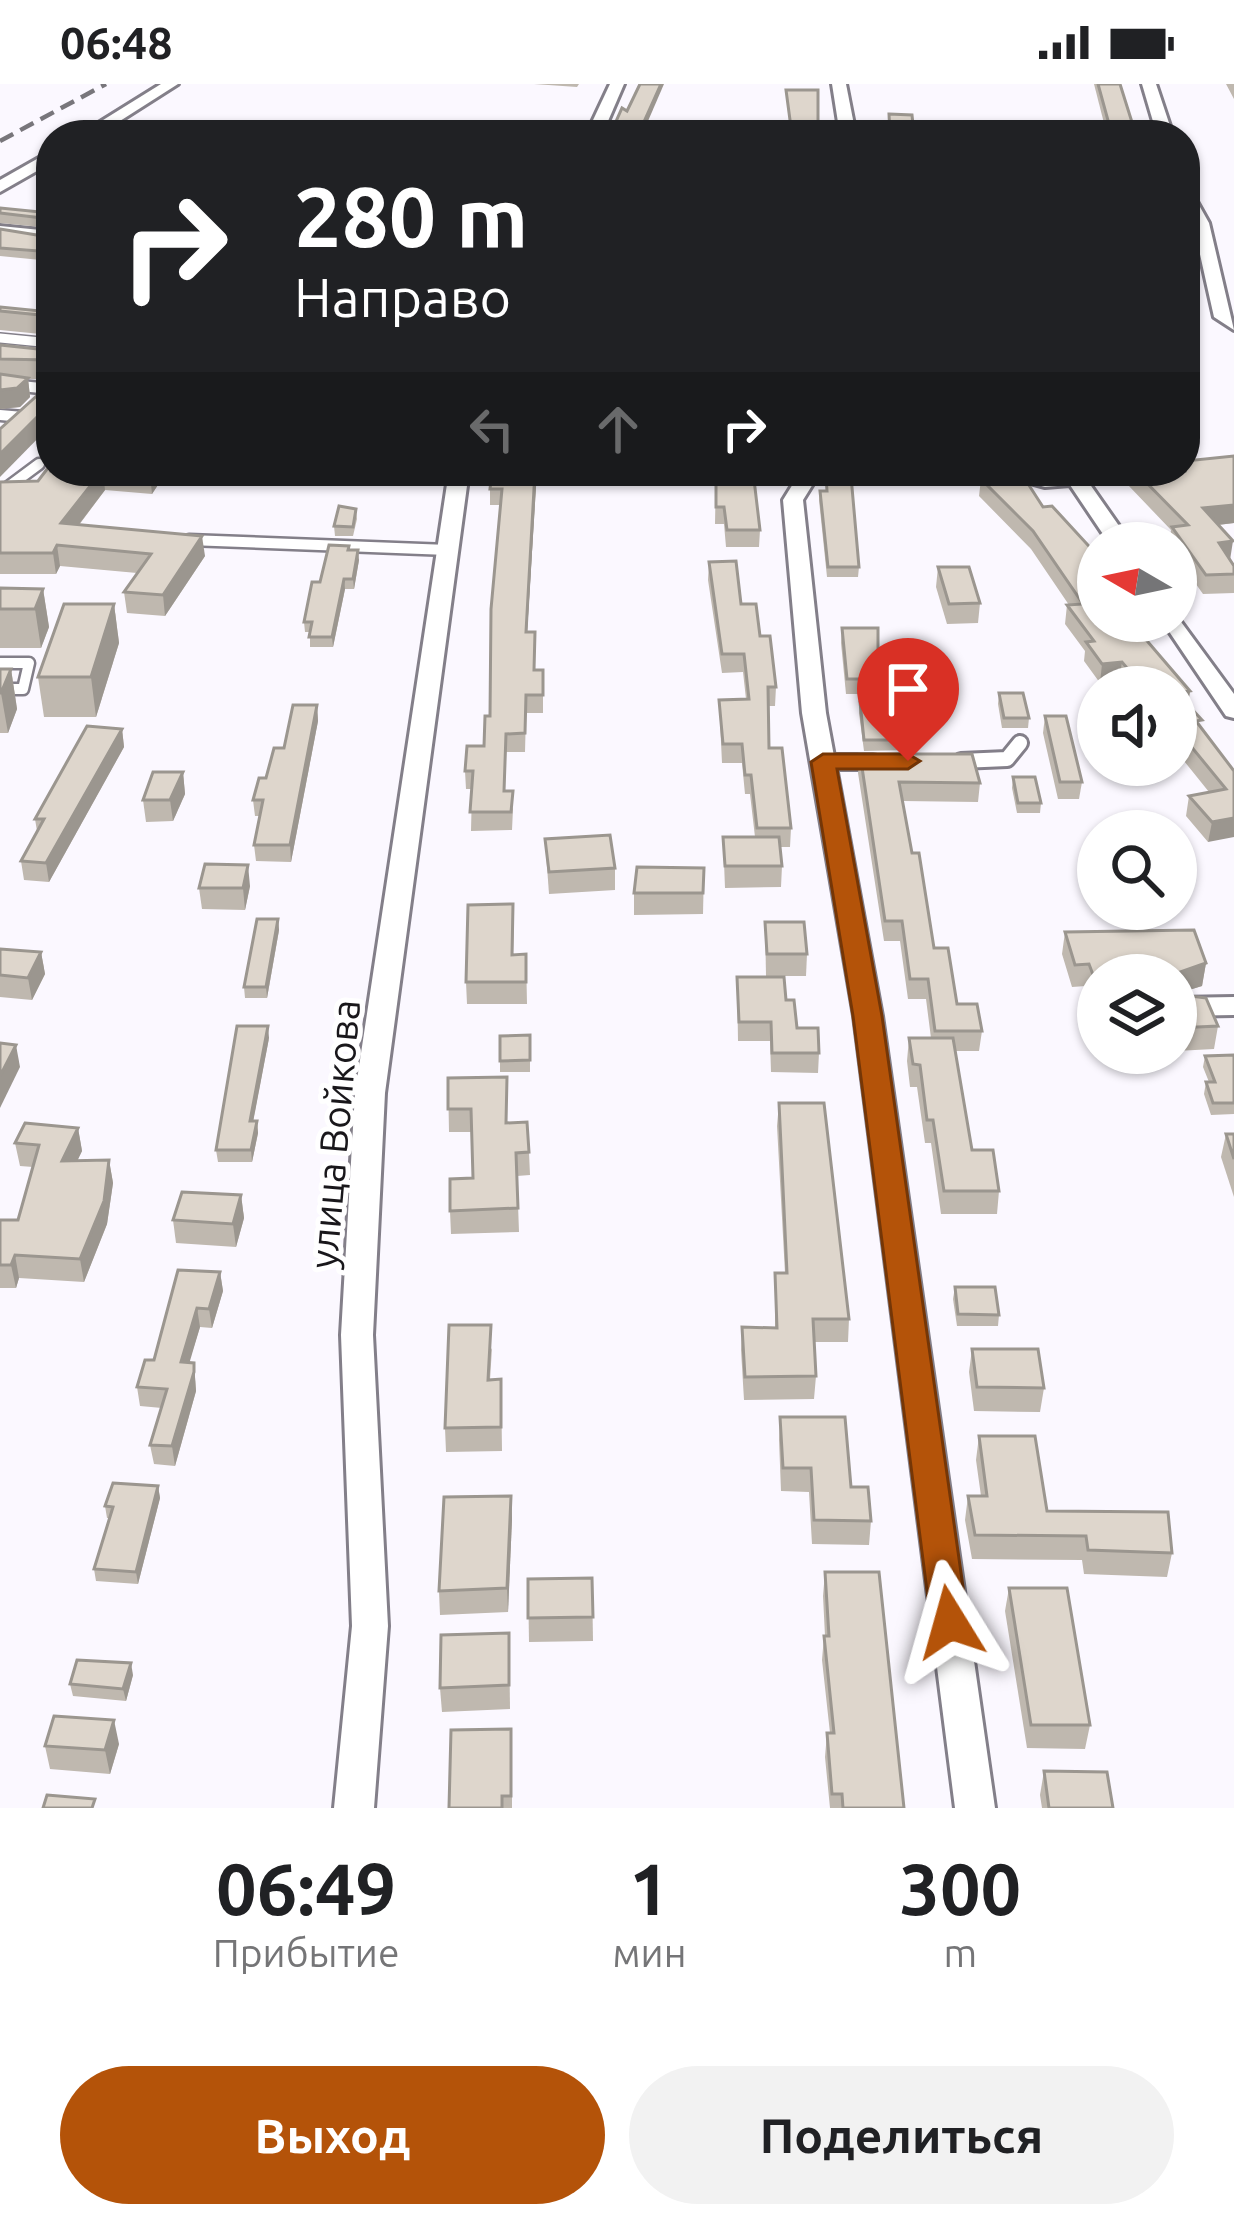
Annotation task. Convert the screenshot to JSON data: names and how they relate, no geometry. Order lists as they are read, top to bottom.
{
  "streets": {
    "street": ["улица Войкова"]
  },
  "north": "left",
  "page": {
    "status": "06:48",
    "turn": ["280 m", "Направо"],
    "eta": [
      "06:49",
      "Прибытие",
      "1",
      "мин",
      "300",
      "m"
    ],
    "buttons": ["Выход", "Поделиться"]
  }
}
